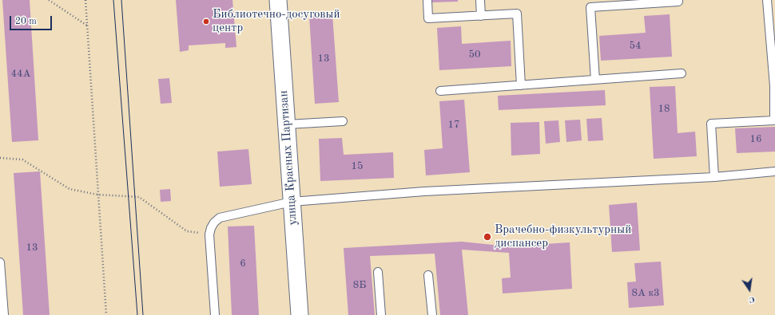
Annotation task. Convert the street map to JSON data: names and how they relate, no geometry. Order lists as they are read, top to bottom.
{
  "streets": {
    "street": ["улица Красных Партизан"]
  },
  "places": ["Библиотечно-досуговый центр", "Врачебно-физкультурный диспансер"],
  "house_numbers": [
    "54",
    "50",
    "13",
    "44А",
    "18",
    "17",
    "16",
    "15",
    "13",
    "6",
    "8Б",
    "8А к3"
  ],
  "scale_bar": "20 m",
  "north": "bottom"
}
